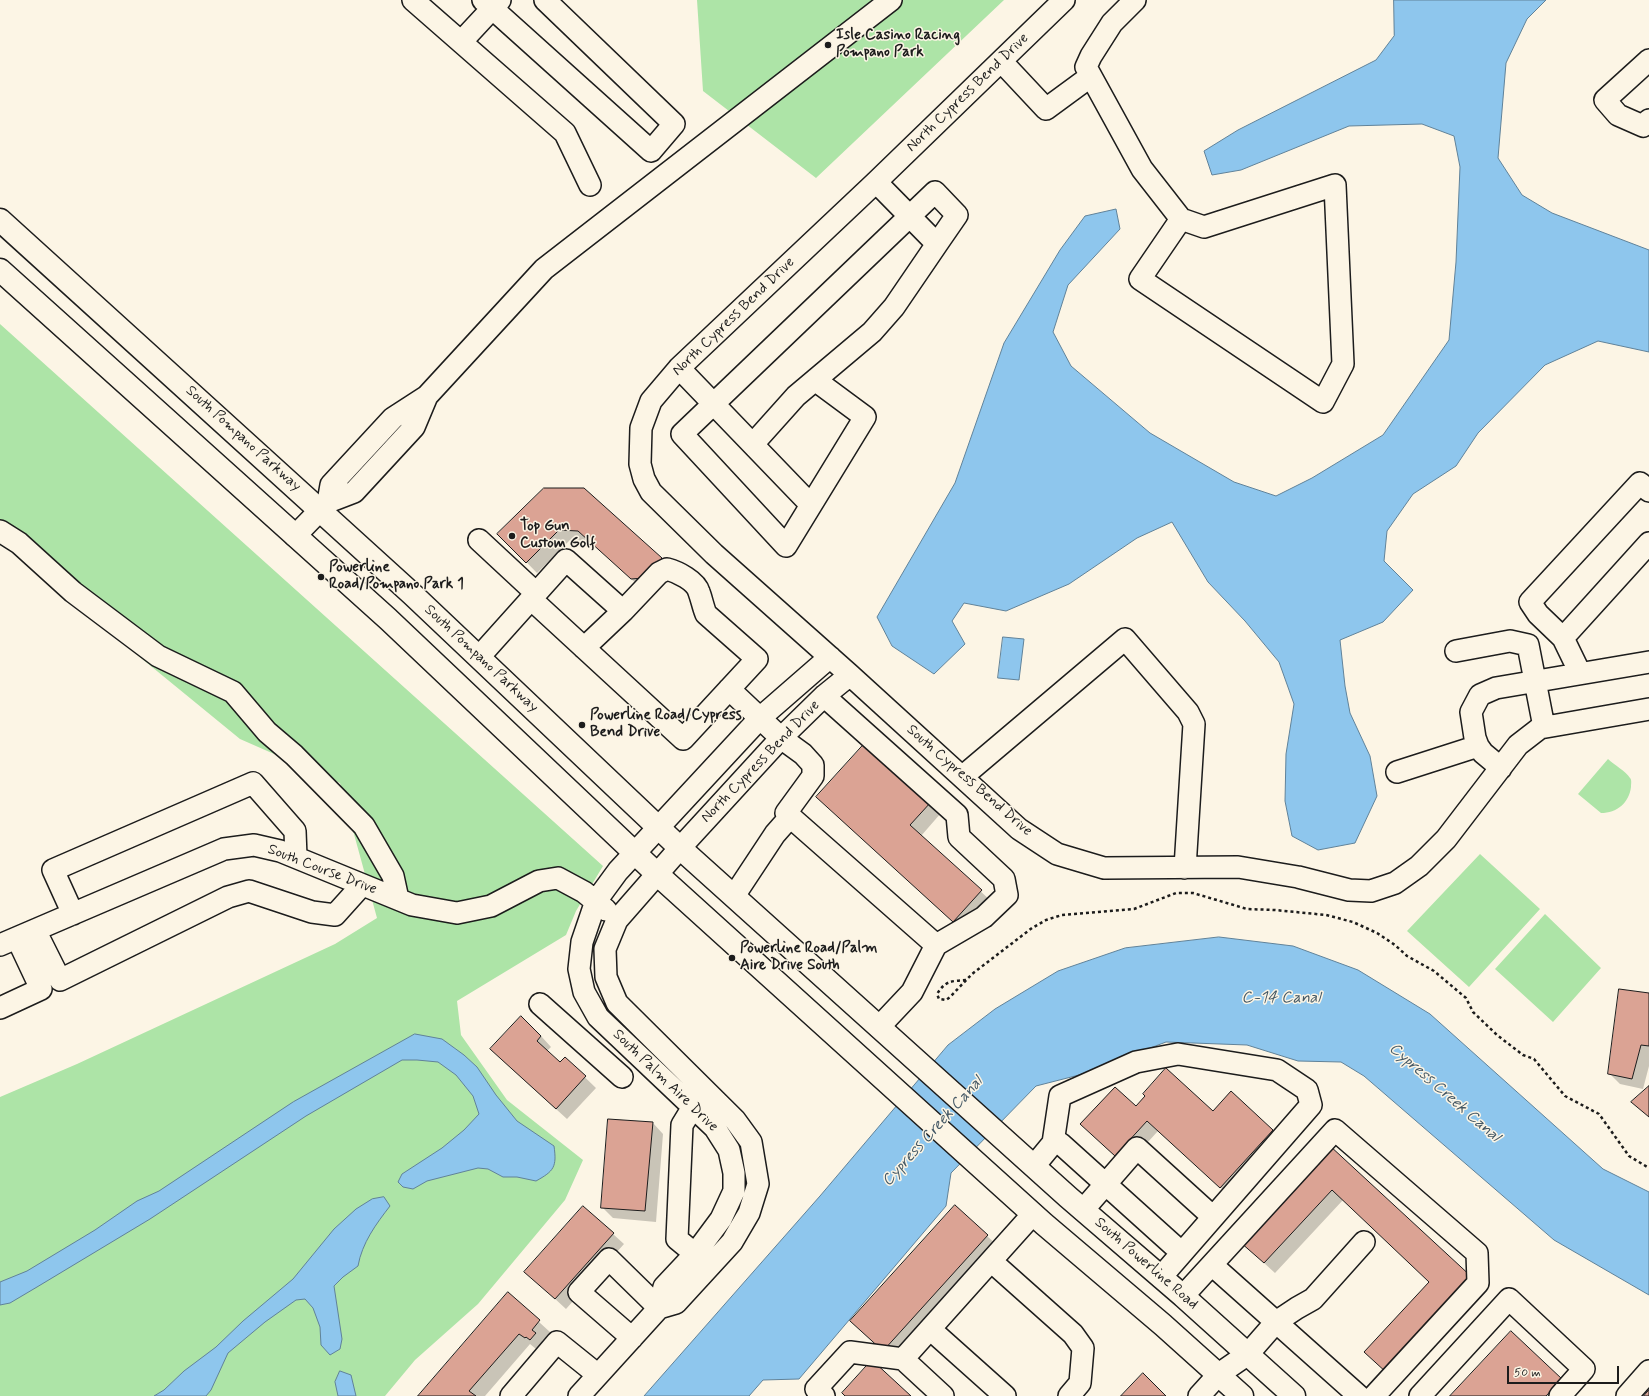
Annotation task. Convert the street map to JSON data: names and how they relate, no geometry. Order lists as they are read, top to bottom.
{
  "streets": {
    "main road": ["South Pompano Parkway", "South Powerline Road"],
    "street": [
      "North Cypress Bend Drive",
      "South Cypress Bend Drive",
      "South Course Drive",
      "South Palm Aire Drive"
    ]
  },
  "crossings": [
    ["North Cypress Bend Drive", "South Pompano Parkway"],
    ["North Cypress Bend Drive", "South Cypress Bend Drive"],
    ["North Cypress Bend Drive", "South Palm Aire Drive"],
    ["South Pompano Parkway", "South Powerline Road"],
    ["South Course Drive", "South Palm Aire Drive"]
  ],
  "water": ["C-14 Canal", "Cypress Creek Canal"],
  "places": [
    "Isle Casino Racing Pompano Park",
    "Top Gun Custom Golf",
    "Powerline Road/Pompano Park 1",
    "Powerline Road/Cypress Bend Drive",
    "Powerline Road/Palm Aire Drive South"
  ],
  "scale_bar": "50 m"
}
